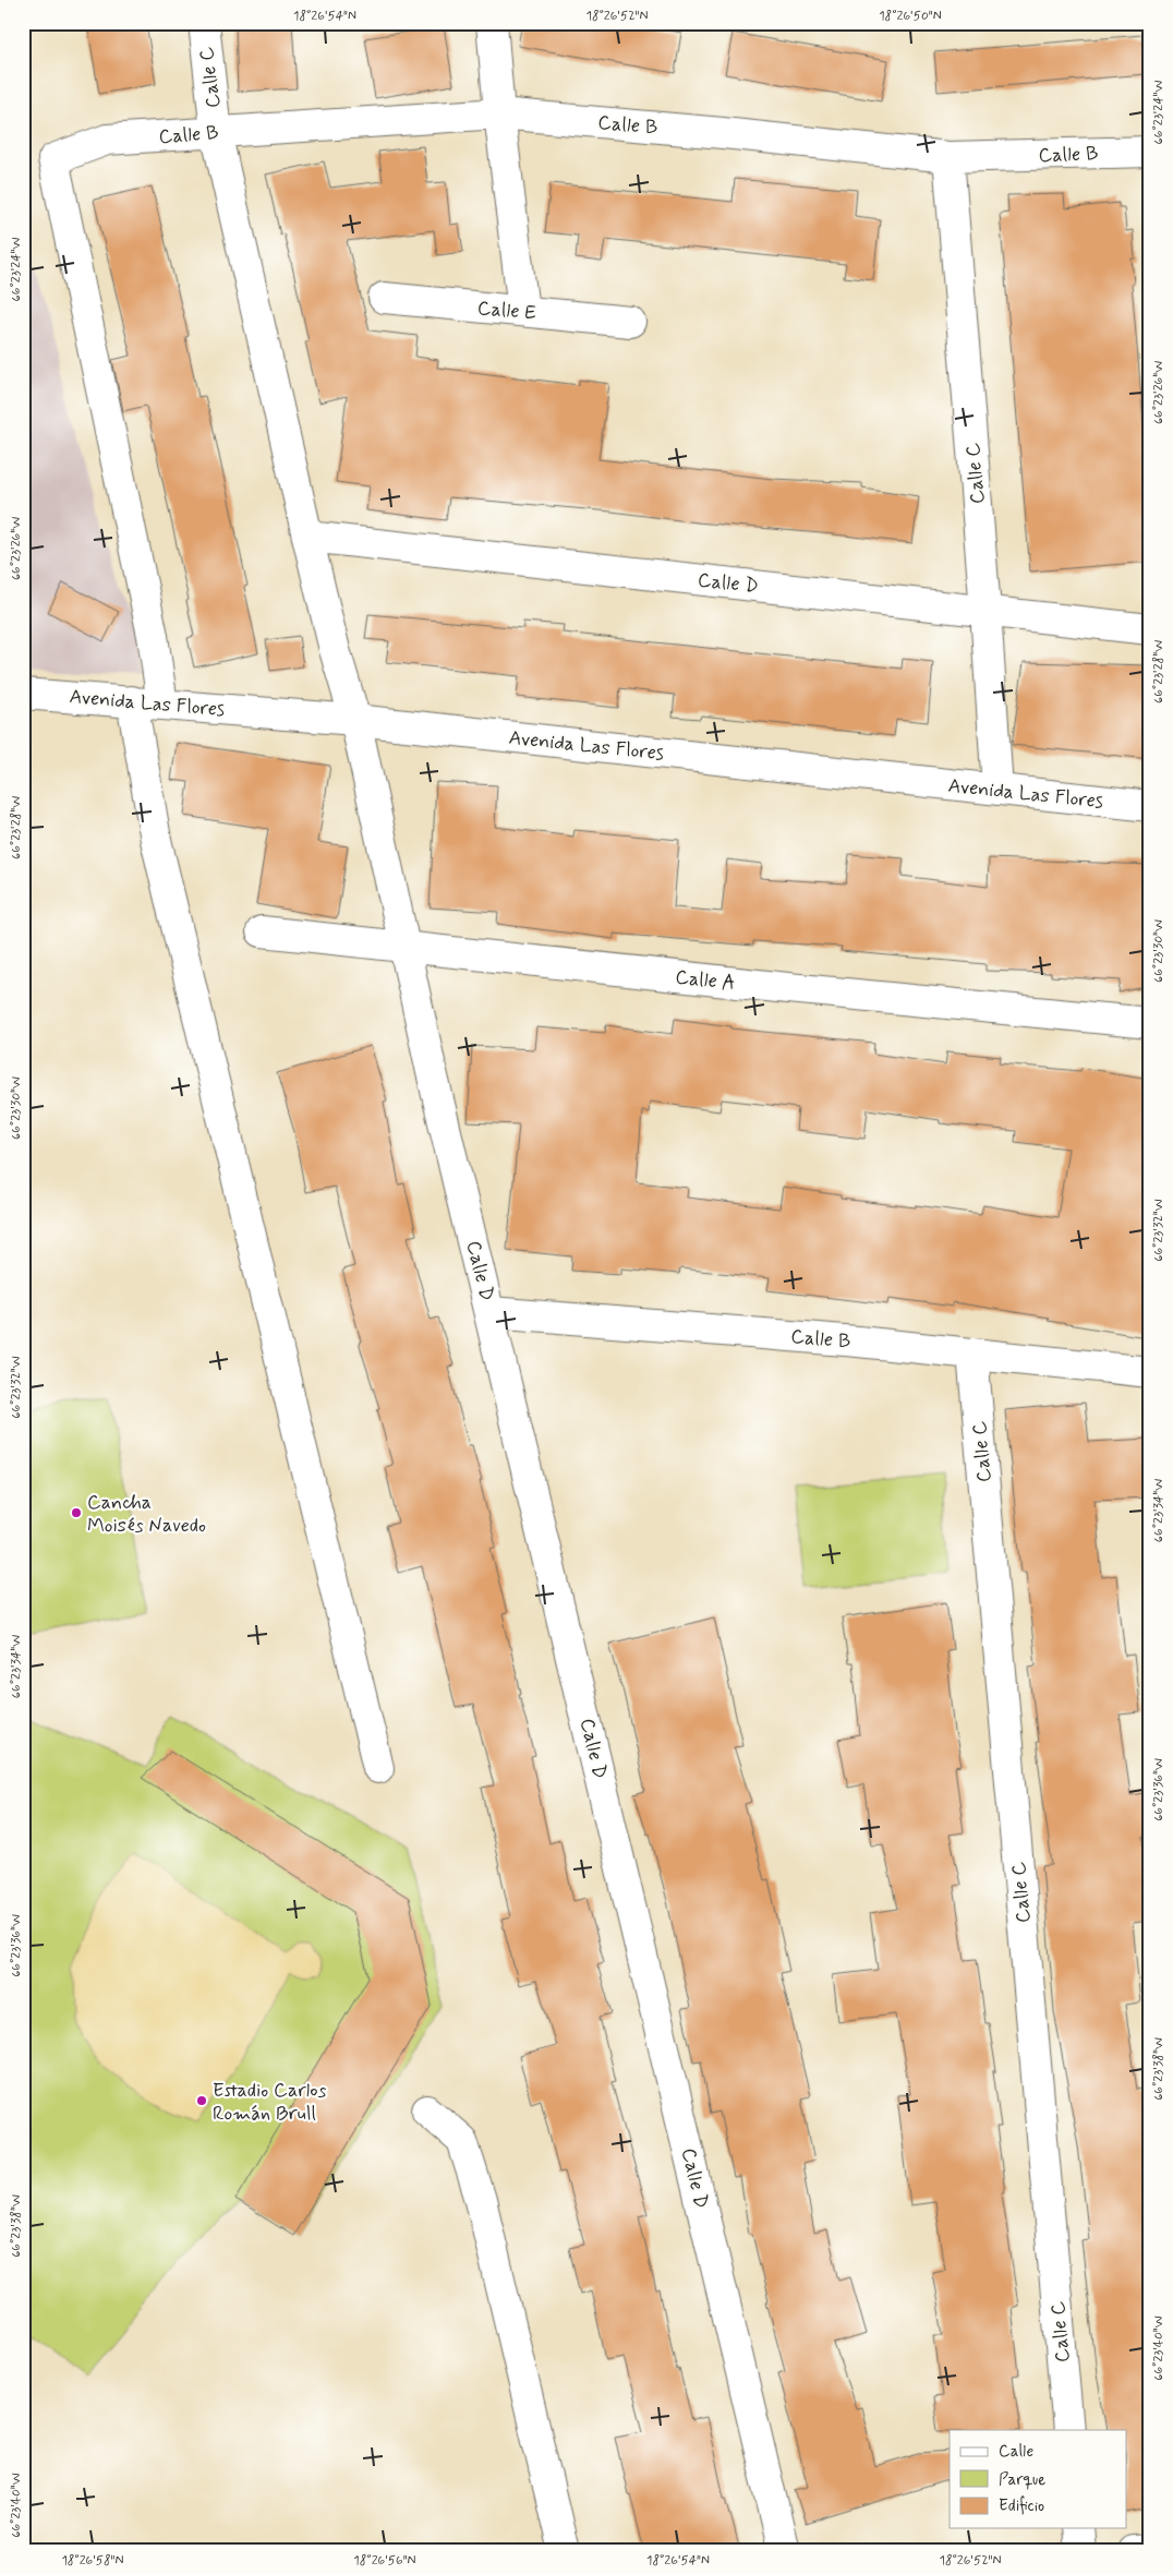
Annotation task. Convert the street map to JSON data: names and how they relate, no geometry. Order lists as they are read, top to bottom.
{
  "streets": {
    "street": [
      "Calle C",
      "Calle B",
      "Calle E",
      "Calle D",
      "Avenida Las Flores",
      "Calle A"
    ]
  },
  "crossings": [
    ["Calle C", "Calle B"],
    ["Calle C", "Calle D"],
    ["Calle C", "Avenida Las Flores"],
    ["Calle B", "Calle D"],
    ["Calle B", "Avenida Las Flores"],
    ["Calle D", "Avenida Las Flores"],
    ["Calle D", "Calle A"]
  ],
  "places": ["Cancha Moisés Navedo", "Estadio Carlos Román Brull"],
  "legend": ["Calle", "Parque", "Edificio"],
  "coordinates": [
    "18°26'54\"N",
    "18°26'52\"N",
    "18°26'50\"N",
    "66°23'24\"W",
    "66°23'26\"W",
    "66°23'28\"W",
    "66°23'30\"W",
    "66°23'32\"W",
    "66°23'34\"W",
    "66°23'36\"W",
    "66°23'38\"W",
    "66°23'40\"W",
    "18°26'58\"N",
    "18°26'56\"N"
  ]
}
